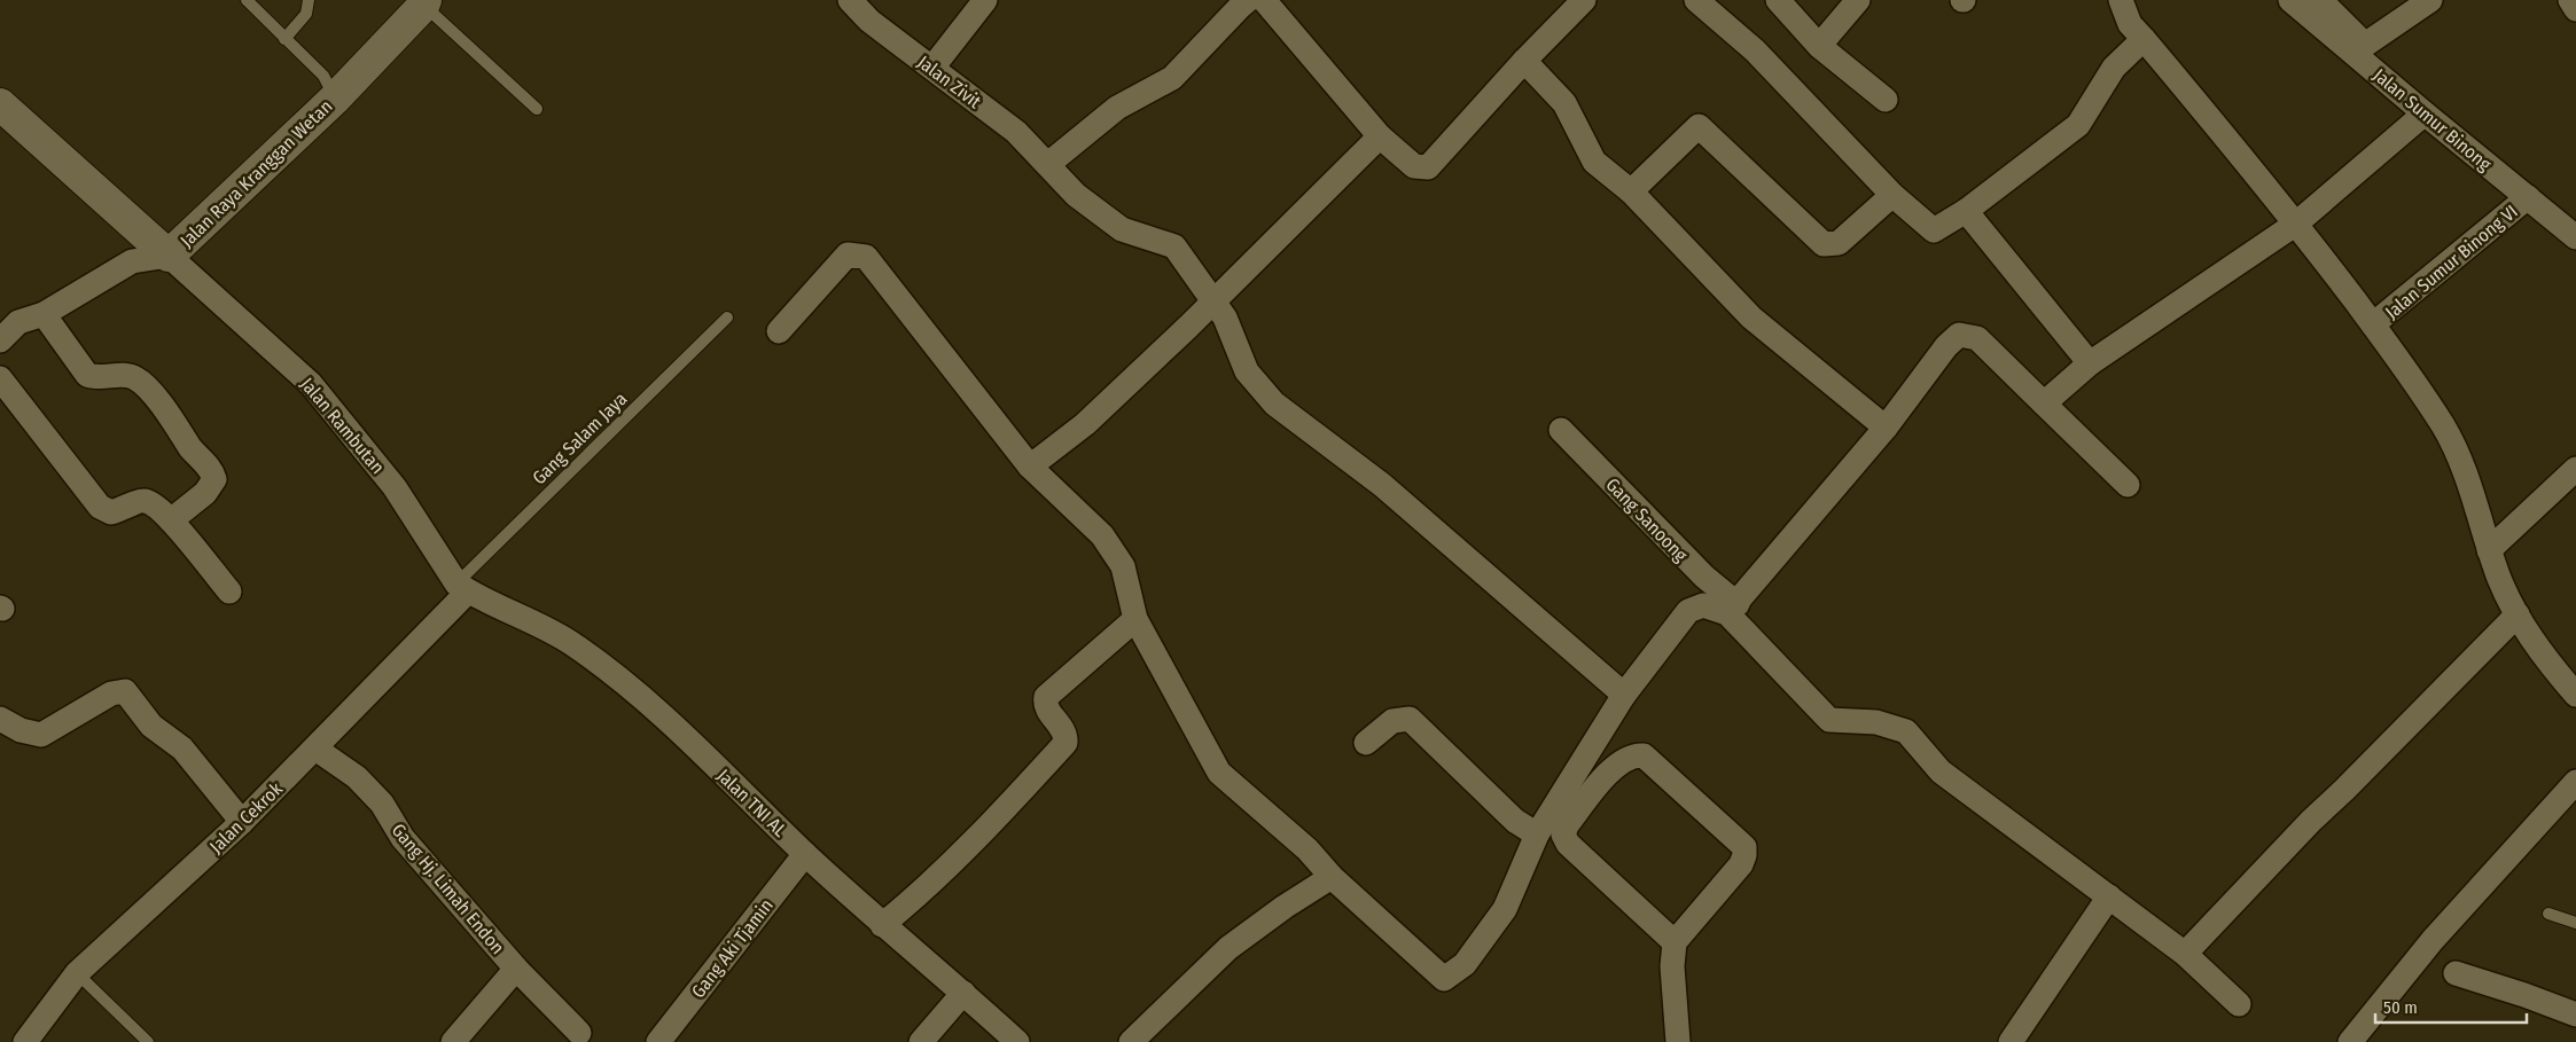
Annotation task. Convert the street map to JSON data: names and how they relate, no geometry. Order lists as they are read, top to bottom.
{
  "streets": {
    "main road": ["Jalan Raya Kranggan Wetan"],
    "street": [
      "Jalan Zivit",
      "Jalan Sumur Binong",
      "Jalan Sumur Binong VI",
      "Jalan Rambutan",
      "Gang Sanoong",
      "Jalan TNI AL",
      "Jalan Cekrok",
      "Gang Hj. Limah Endon",
      "Gang Aki Tjamin"
    ],
    "lane": ["Gang Salam Jaya"]
  },
  "crossings": [
    ["Jalan Sumur Binong", "Jalan Sumur Binong VI"],
    ["Jalan Raya Kranggan Wetan", "Jalan Rambutan"],
    ["Jalan Rambutan", "Gang Salam Jaya"],
    ["Jalan Rambutan", "Jalan TNI AL"],
    ["Jalan Rambutan", "Jalan Cekrok"],
    ["Gang Salam Jaya", "Jalan TNI AL"],
    ["Gang Salam Jaya", "Jalan Cekrok"],
    ["Jalan TNI AL", "Jalan Cekrok"],
    ["Jalan TNI AL", "Gang Aki Tjamin"],
    ["Jalan Cekrok", "Gang Hj. Limah Endon"]
  ],
  "scale_bar": "50 m"
}
